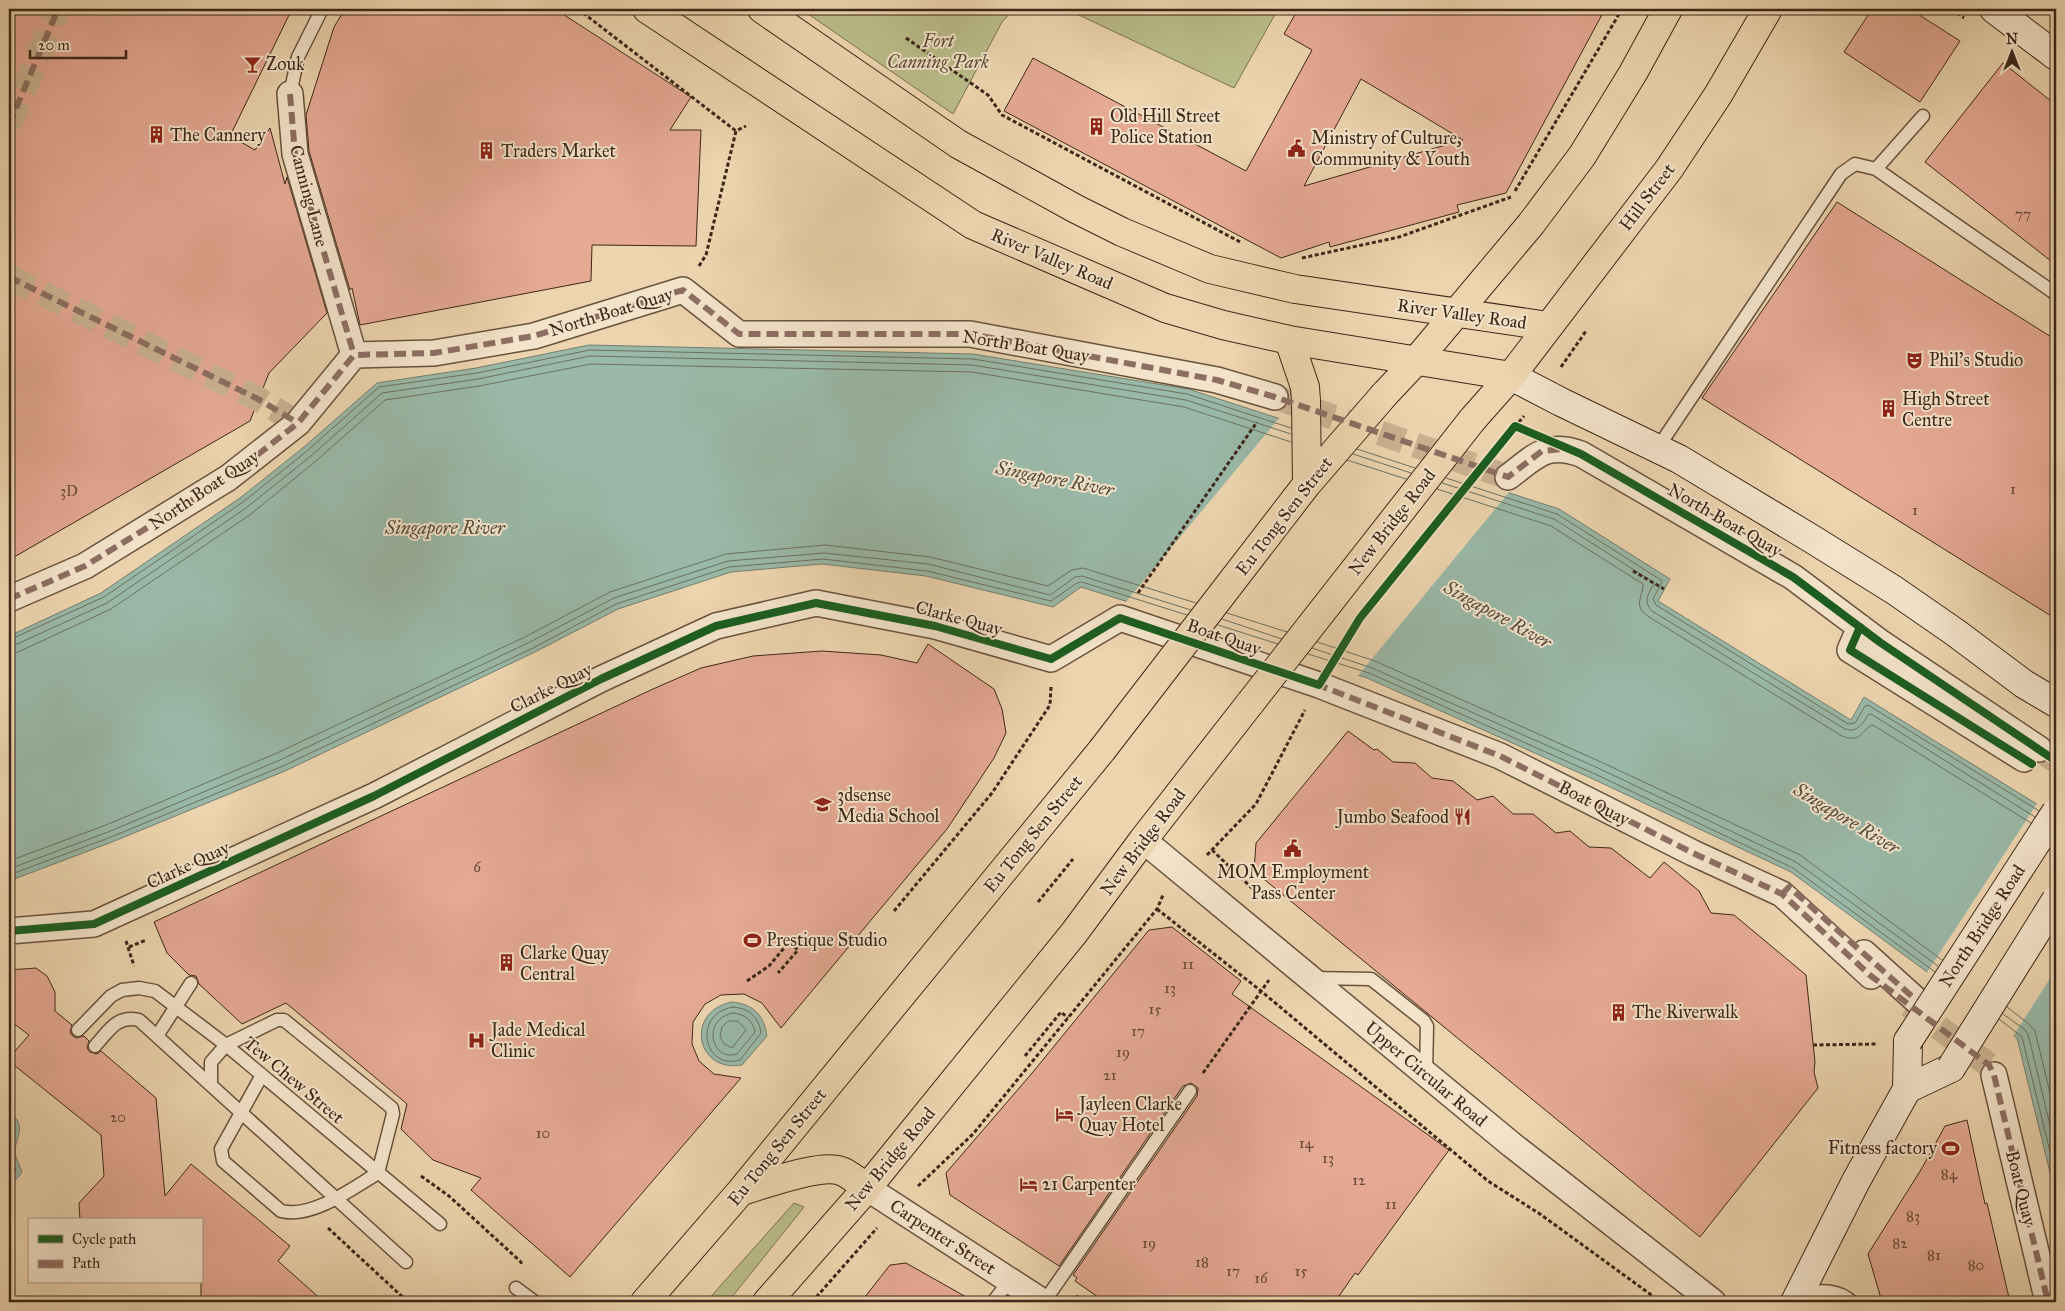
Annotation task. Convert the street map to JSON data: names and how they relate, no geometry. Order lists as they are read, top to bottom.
{
  "streets": {
    "main road": [
      "Hill Street",
      "River Valley Road",
      "North Boat Quay",
      "Eu Tong Sen Street",
      "New Bridge Road",
      "North Bridge Road"
    ],
    "street": [
      "Canning Lane",
      "Clarke Quay",
      "Boat Quay",
      "Upper Circular Road",
      "Carpenter Street"
    ],
    "lane": ["Tew Chew Street"]
  },
  "crossings": [
    ["Canning Lane", "North Boat Quay"],
    ["Hill Street", "River Valley Road"],
    ["Hill Street", "North Boat Quay"],
    ["Hill Street", "New Bridge Road"],
    ["River Valley Road", "North Boat Quay"],
    ["River Valley Road", "Eu Tong Sen Street"],
    ["River Valley Road", "New Bridge Road"],
    ["North Boat Quay", "New Bridge Road"],
    ["New Bridge Road", "Upper Circular Road"],
    ["New Bridge Road", "Carpenter Street"]
  ],
  "water": ["Singapore River"],
  "parks": ["Fort Canning Park"],
  "places": {
    "bar": ["Zouk"],
    "building": [
      "Old Hill Street Police Station",
      "The Cannery",
      "Traders Market",
      "High Street Centre",
      "Clarke Quay Central",
      "The Riverwalk"
    ],
    "public building": ["Ministry of Culture, Community & Youth", "MOM Employment Pass Center"],
    "theatre": ["Phil's Studio"],
    "school or university": ["3dsense Media School"],
    "restaurant": ["Jumbo Seafood"],
    "sports": ["Prestique Studio", "Fitness factory"],
    "hospital": ["Jade Medical Clinic"],
    "hotel": ["Jayleen Clarke Quay Hotel", "21 Carpenter"]
  },
  "house_numbers": [
    "77",
    "1",
    "3D",
    "1",
    "6",
    "11",
    "13",
    "15",
    "17",
    "19",
    "21",
    "20",
    "10",
    "14",
    "13",
    "84",
    "12",
    "11",
    "83",
    "19",
    "82",
    "81",
    "18",
    "80",
    "17",
    "15",
    "16"
  ],
  "legend": ["Cycle path", "Path"],
  "scale_bar": "20 m",
  "north": "top"
}
